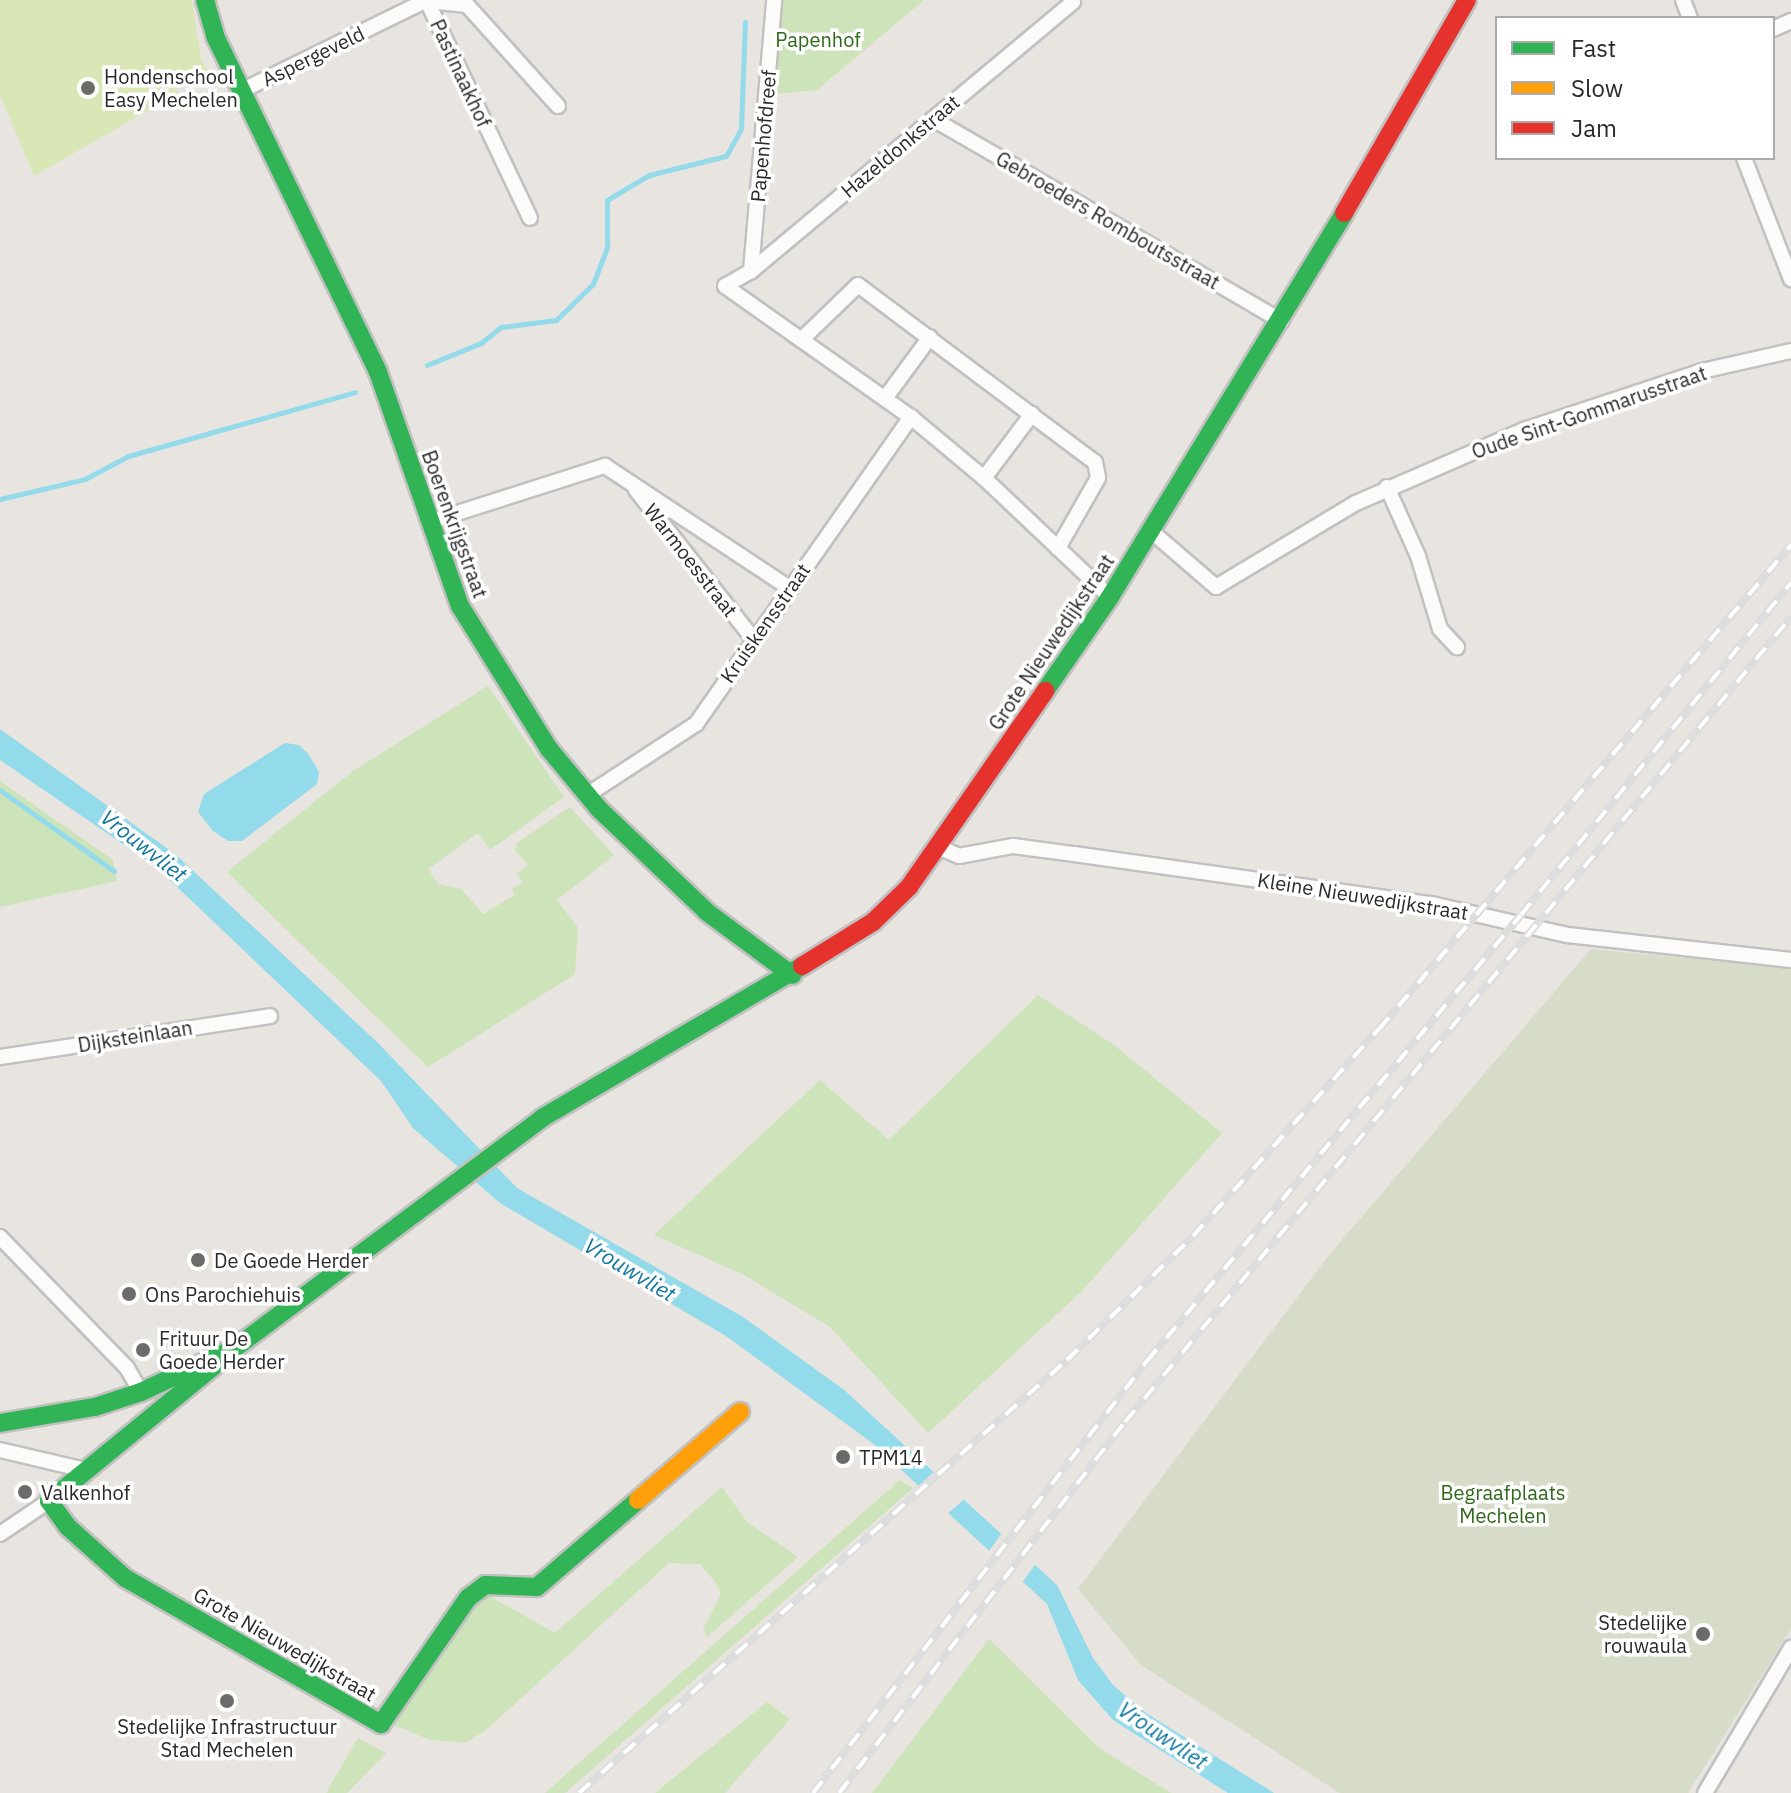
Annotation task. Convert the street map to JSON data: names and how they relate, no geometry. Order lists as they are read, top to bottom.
{
  "streets": {
    "street": [
      "Aspergeveld",
      "Pastinaakhof",
      "Papenhofdreef",
      "Hazeldonkstraat",
      "Gebroeders Romboutsstraat",
      "Oude Sint-Gommarusstraat",
      "Boerenkrijgstraat",
      "Warmoesstraat",
      "Kruiskensstraat",
      "Grote Nieuwedijkstraat",
      "Kleine Nieuwedijkstraat",
      "Dijksteinlaan"
    ]
  },
  "crossings": [
    ["Aspergeveld", "Pastinaakhof"],
    ["Aspergeveld", "Boerenkrijgstraat"],
    ["Papenhofdreef", "Hazeldonkstraat"],
    ["Hazeldonkstraat", "Gebroeders Romboutsstraat"],
    ["Gebroeders Romboutsstraat", "Grote Nieuwedijkstraat"],
    ["Oude Sint-Gommarusstraat", "Grote Nieuwedijkstraat"],
    ["Boerenkrijgstraat", "Warmoesstraat"],
    ["Boerenkrijgstraat", "Kruiskensstraat"],
    ["Boerenkrijgstraat", "Grote Nieuwedijkstraat"],
    ["Warmoesstraat", "Kruiskensstraat"],
    ["Grote Nieuwedijkstraat", "Kleine Nieuwedijkstraat"]
  ],
  "water": ["Vrouwvliet"],
  "parks": ["Papenhof", "Begraafplaats Mechelen"],
  "places": [
    "Hondenschool Easy Mechelen",
    "De Goede Herder",
    "Ons Parochiehuis",
    "Frituur De Goede Herder",
    "TPM14",
    "Valkenhof",
    "Stedelijke rouwaula",
    "Stedelijke Infrastructuur Stad Mechelen"
  ],
  "legend": ["Fast", "Slow", "Jam"]
}
